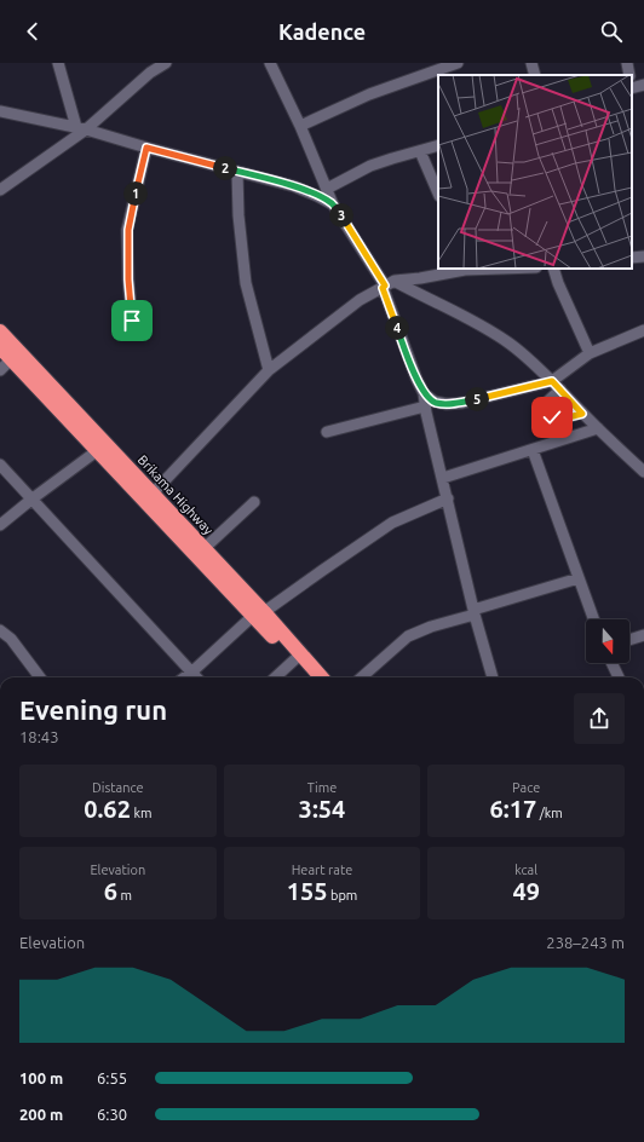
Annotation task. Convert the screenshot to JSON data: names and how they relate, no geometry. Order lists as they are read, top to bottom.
{
  "streets": {
    "highway": ["Brikama Highway"]
  },
  "north": "bottom",
  "page": {
    "header": "Kadence",
    "pins": [
      "2",
      "1",
      "3",
      "4",
      "5"
    ],
    "heading": ["Evening run", "18:43"],
    "stats": [
      ["Distance", "0.62 km"],
      ["Time", "3:54"],
      ["Pace", "6:17 /km"],
      ["Elevation", "6 m"],
      ["Heart rate", "155 bpm"],
      ["kcal", "49"]
    ],
    "chart": ["Elevation", "238–243 m"],
    "list": [
      {
        "name": "100 m",
        "note": "6:55"
      },
      {
        "name": "200 m",
        "note": "6:30"
      }
    ]
  }
}
